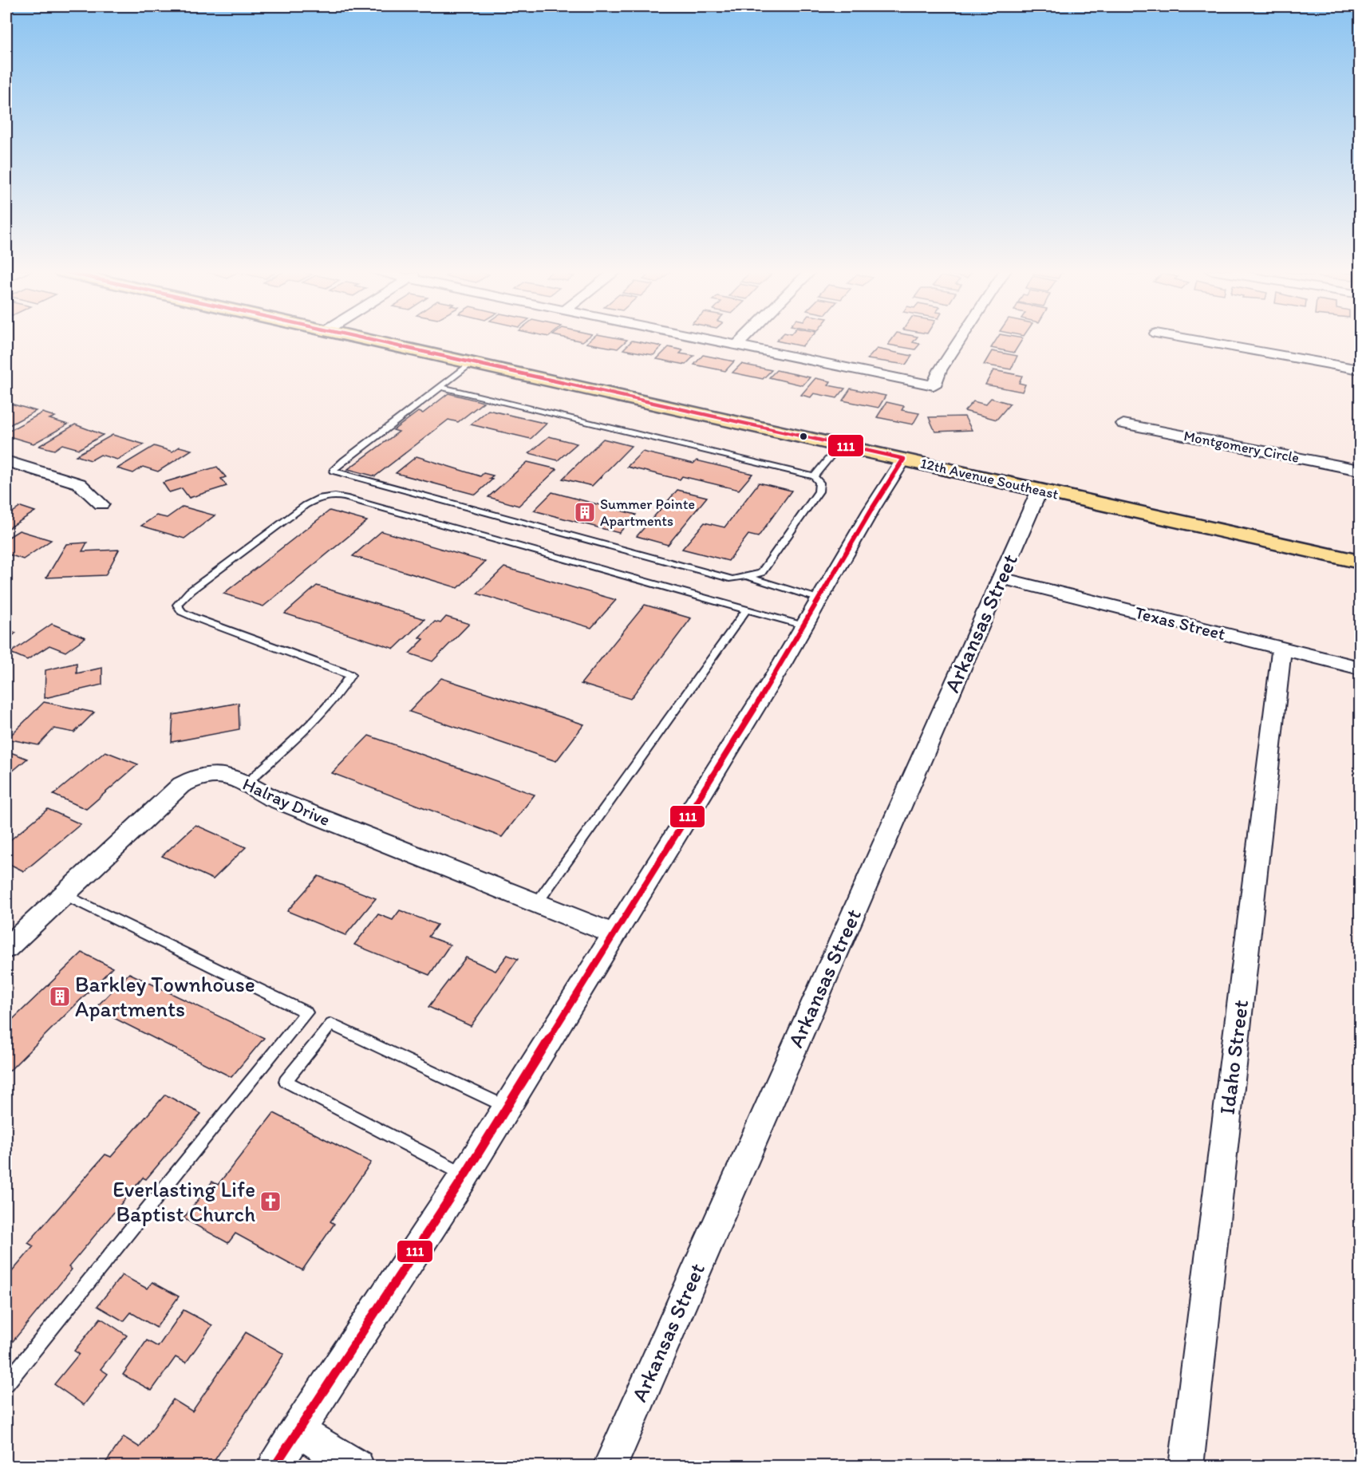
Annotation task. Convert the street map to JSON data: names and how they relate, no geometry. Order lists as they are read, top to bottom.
{
  "streets": {
    "main road": ["12th Avenue Southeast"],
    "street": [
      "Montgomery Circle",
      "Arkansas Street",
      "Texas Street",
      "Halray Drive",
      "Idaho Street"
    ]
  },
  "crossings": [
    ["12th Avenue Southeast", "Arkansas Street"],
    ["Arkansas Street", "Texas Street"],
    ["Texas Street", "Idaho Street"]
  ],
  "places": {
    "building": ["Summer Pointe Apartments", "Barkley Townhouse Apartments"],
    "church": ["Everlasting Life Baptist Church"]
  },
  "lines": ["transit line 111"]
}
